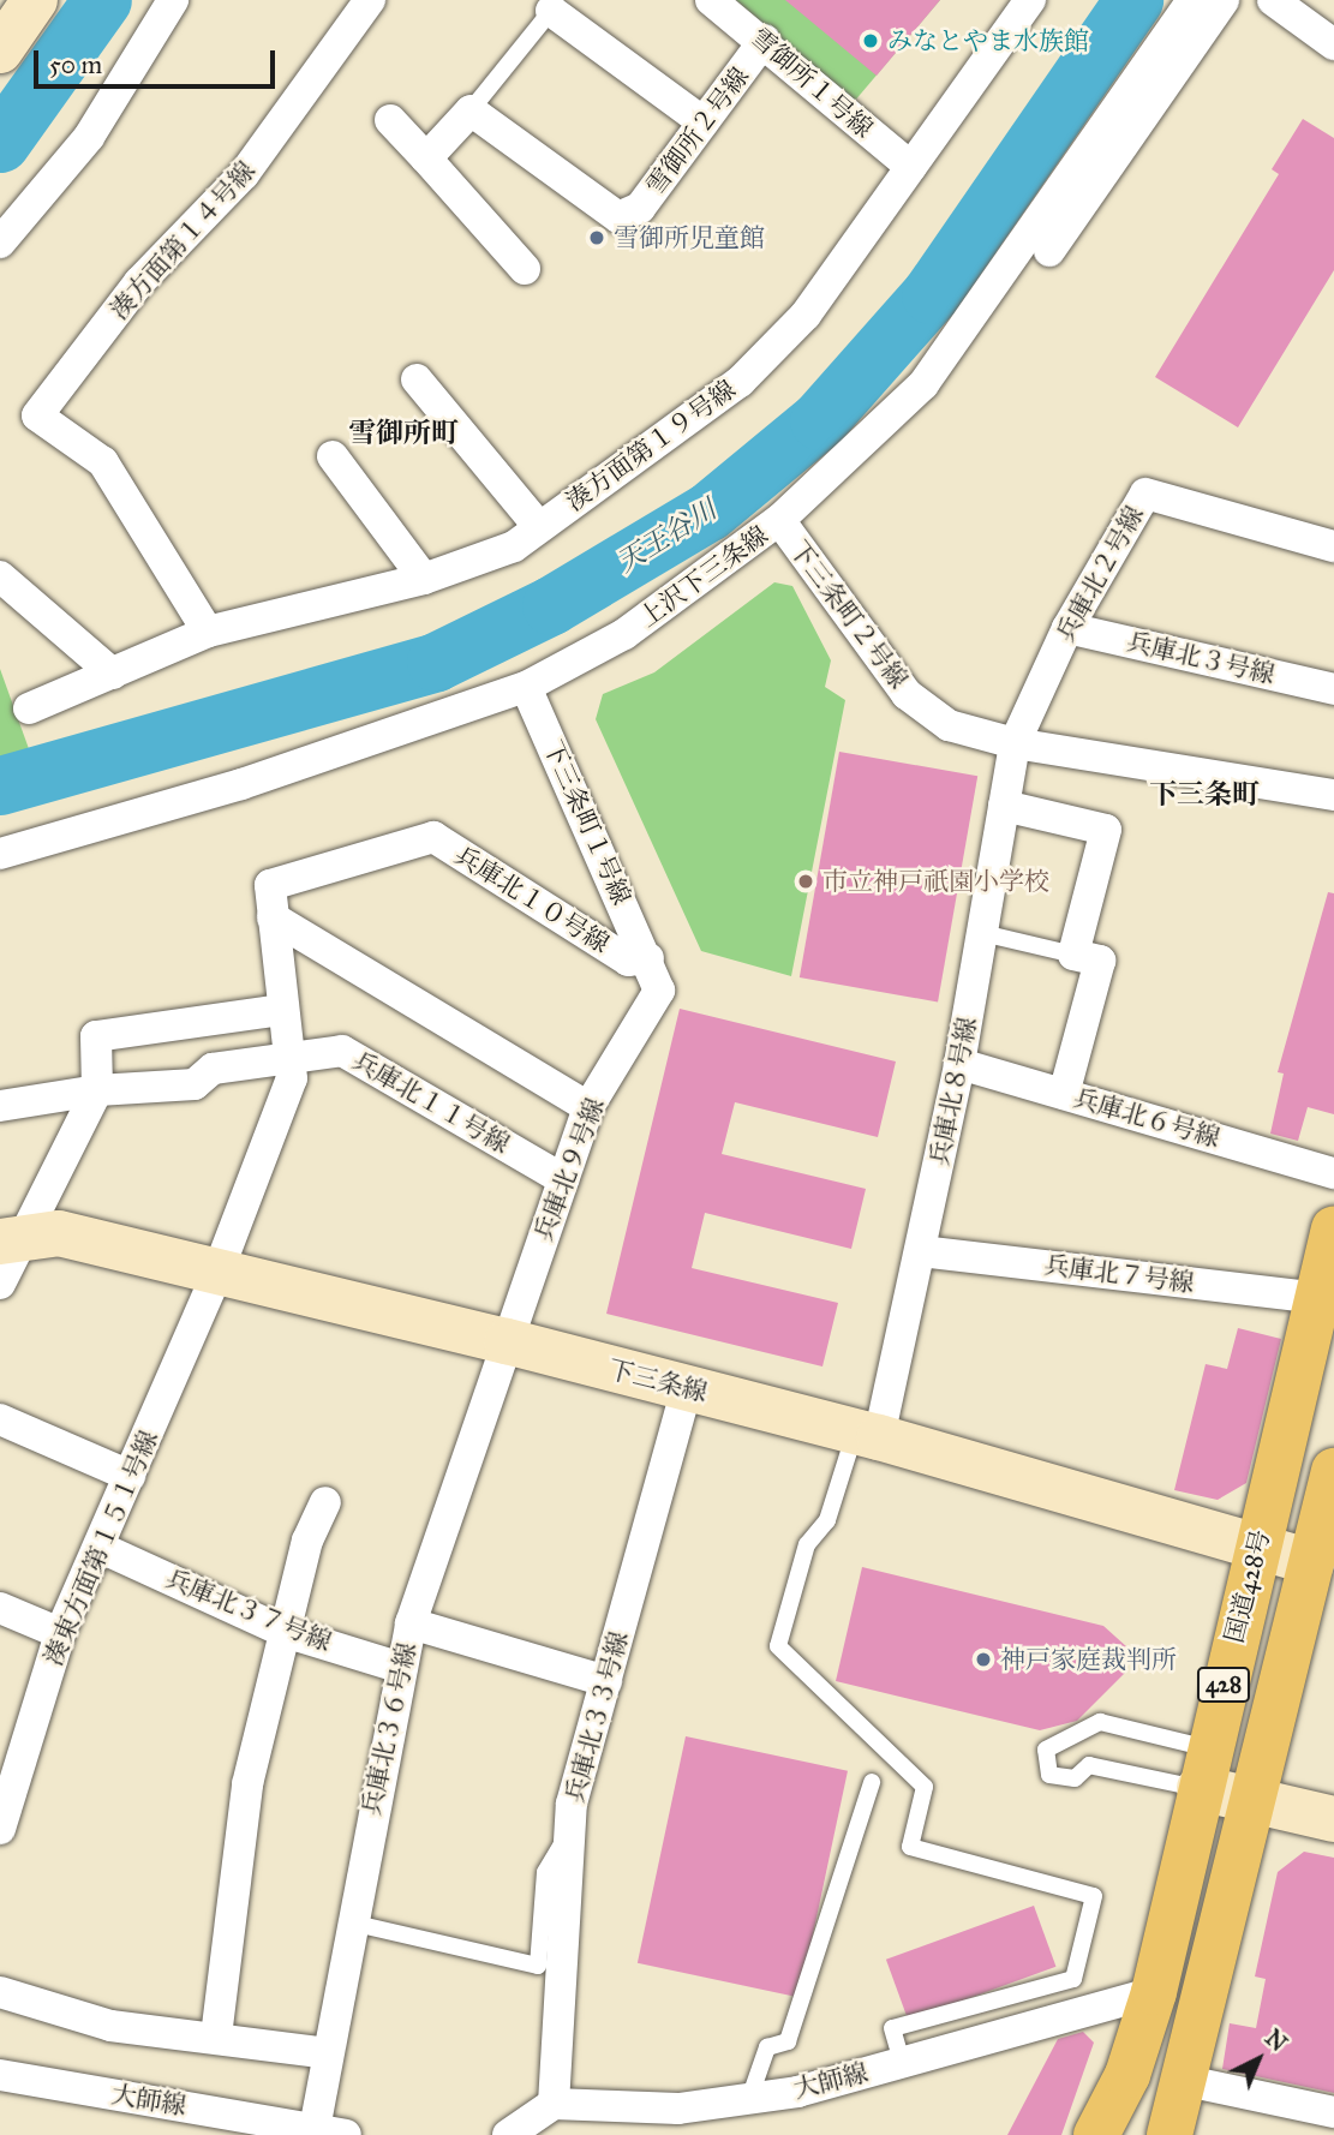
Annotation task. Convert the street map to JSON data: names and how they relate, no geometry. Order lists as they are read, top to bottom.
{
  "streets": {
    "highway": ["国道428号", "428"],
    "street": [
      "雪御所１号線",
      "雪御所２号線",
      "湊方面第１４号線",
      "湊方面第１９号線",
      "兵庫北２号線",
      "上沢下三条線",
      "下三条町２号線",
      "兵庫北３号線",
      "下三条町１号線",
      "兵庫北１０号線",
      "兵庫北８号線",
      "兵庫北１１号線",
      "兵庫北６号線",
      "兵庫北９号線",
      "兵庫北７号線",
      "下三条線",
      "湊東方面第１５１号線",
      "兵庫北３７号線",
      "兵庫北３３号線",
      "兵庫北３６号線",
      "大師線"
    ]
  },
  "crossings": [
    ["雪御所１号線", "雪御所２号線"],
    ["雪御所１号線", "湊方面第１９号線"],
    ["湊方面第１４号線", "湊方面第１９号線"],
    ["兵庫北２号線", "下三条町２号線"],
    ["兵庫北２号線", "兵庫北３号線"],
    ["兵庫北２号線", "兵庫北８号線"],
    ["上沢下三条線", "下三条町２号線"],
    ["上沢下三条線", "下三条町１号線"],
    ["下三条町２号線", "兵庫北８号線"],
    ["下三条町１号線", "兵庫北１０号線"],
    ["下三条町１号線", "兵庫北９号線"],
    ["兵庫北１０号線", "兵庫北１１号線"],
    ["兵庫北１０号線", "兵庫北９号線"],
    ["兵庫北１０号線", "下三条線"],
    ["兵庫北１０号線", "湊東方面第１５１号線"],
    ["兵庫北８号線", "兵庫北６号線"],
    ["兵庫北８号線", "兵庫北７号線"],
    ["兵庫北８号線", "下三条線"],
    ["兵庫北１１号線", "兵庫北９号線"],
    ["兵庫北９号線", "下三条線"],
    ["兵庫北９号線", "兵庫北３６号線"],
    ["兵庫北７号線", "国道428号"],
    ["下三条線", "湊東方面第１５１号線"],
    ["下三条線", "国道428号"],
    ["下三条線", "428"],
    ["下三条線", "兵庫北３３号線"],
    ["下三条線", "兵庫北３６号線"],
    ["湊東方面第１５１号線", "兵庫北３７号線"],
    ["国道428号", "大師線"],
    ["兵庫北３７号線", "兵庫北３６号線"],
    ["兵庫北３３号線", "大師線"],
    ["兵庫北３６号線", "大師線"]
  ],
  "districts": ["雪御所町", "下三条町"],
  "water": ["天王谷川"],
  "places": [
    "みなとやま水族館",
    "雪御所児童館",
    "市立神戸祇園小学校",
    "神戸家庭裁判所"
  ],
  "scale_bar": "50 m",
  "north": "top right"
}
